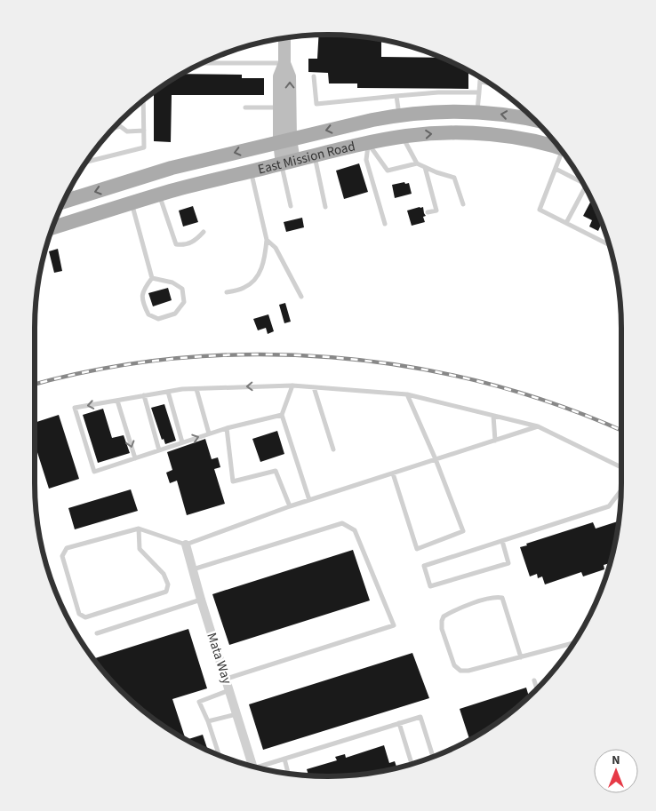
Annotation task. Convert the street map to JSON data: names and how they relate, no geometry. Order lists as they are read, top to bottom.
{
  "streets": {
    "main road": ["East Mission Road"],
    "street": ["Mata Way"]
  },
  "north": "top"
}
